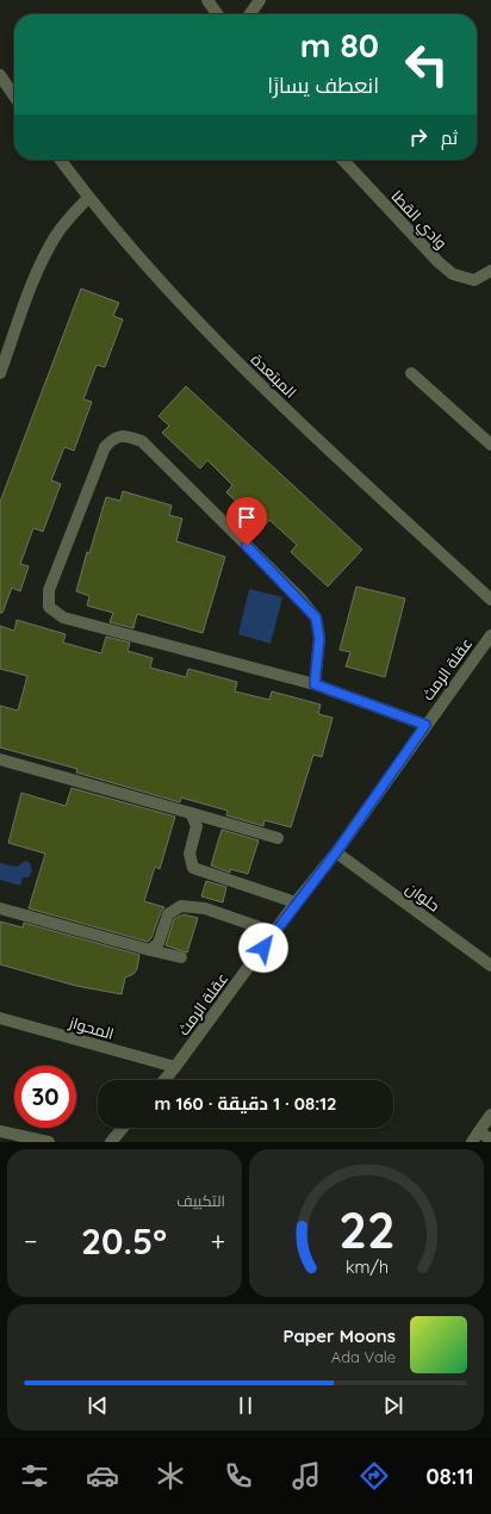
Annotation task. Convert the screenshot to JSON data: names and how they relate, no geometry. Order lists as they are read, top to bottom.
{
  "streets": {
    "street": [
      "وادي القطا",
      "المبتعدة",
      "عقلة الرمث",
      "حلوان",
      "المحواز"
    ]
  },
  "crossings": [
    ["عقلة الرمث", "حلوان"],
    ["عقلة الرمث", "المحواز"]
  ],
  "page": {
    "turn": ["80 m", "انعطف يسارًا"],
    "then": "ثم",
    "limit": "30",
    "trip": "08:12 · 1 دقيقة · 160 m",
    "tile": "التكييف",
    "heat": ["−", "20.5°", "+"],
    "song": ["Paper Moons", "Ada Vale"],
    "tabs": "08:11",
    "gauge": ["22", "km/h"]
  }
}
